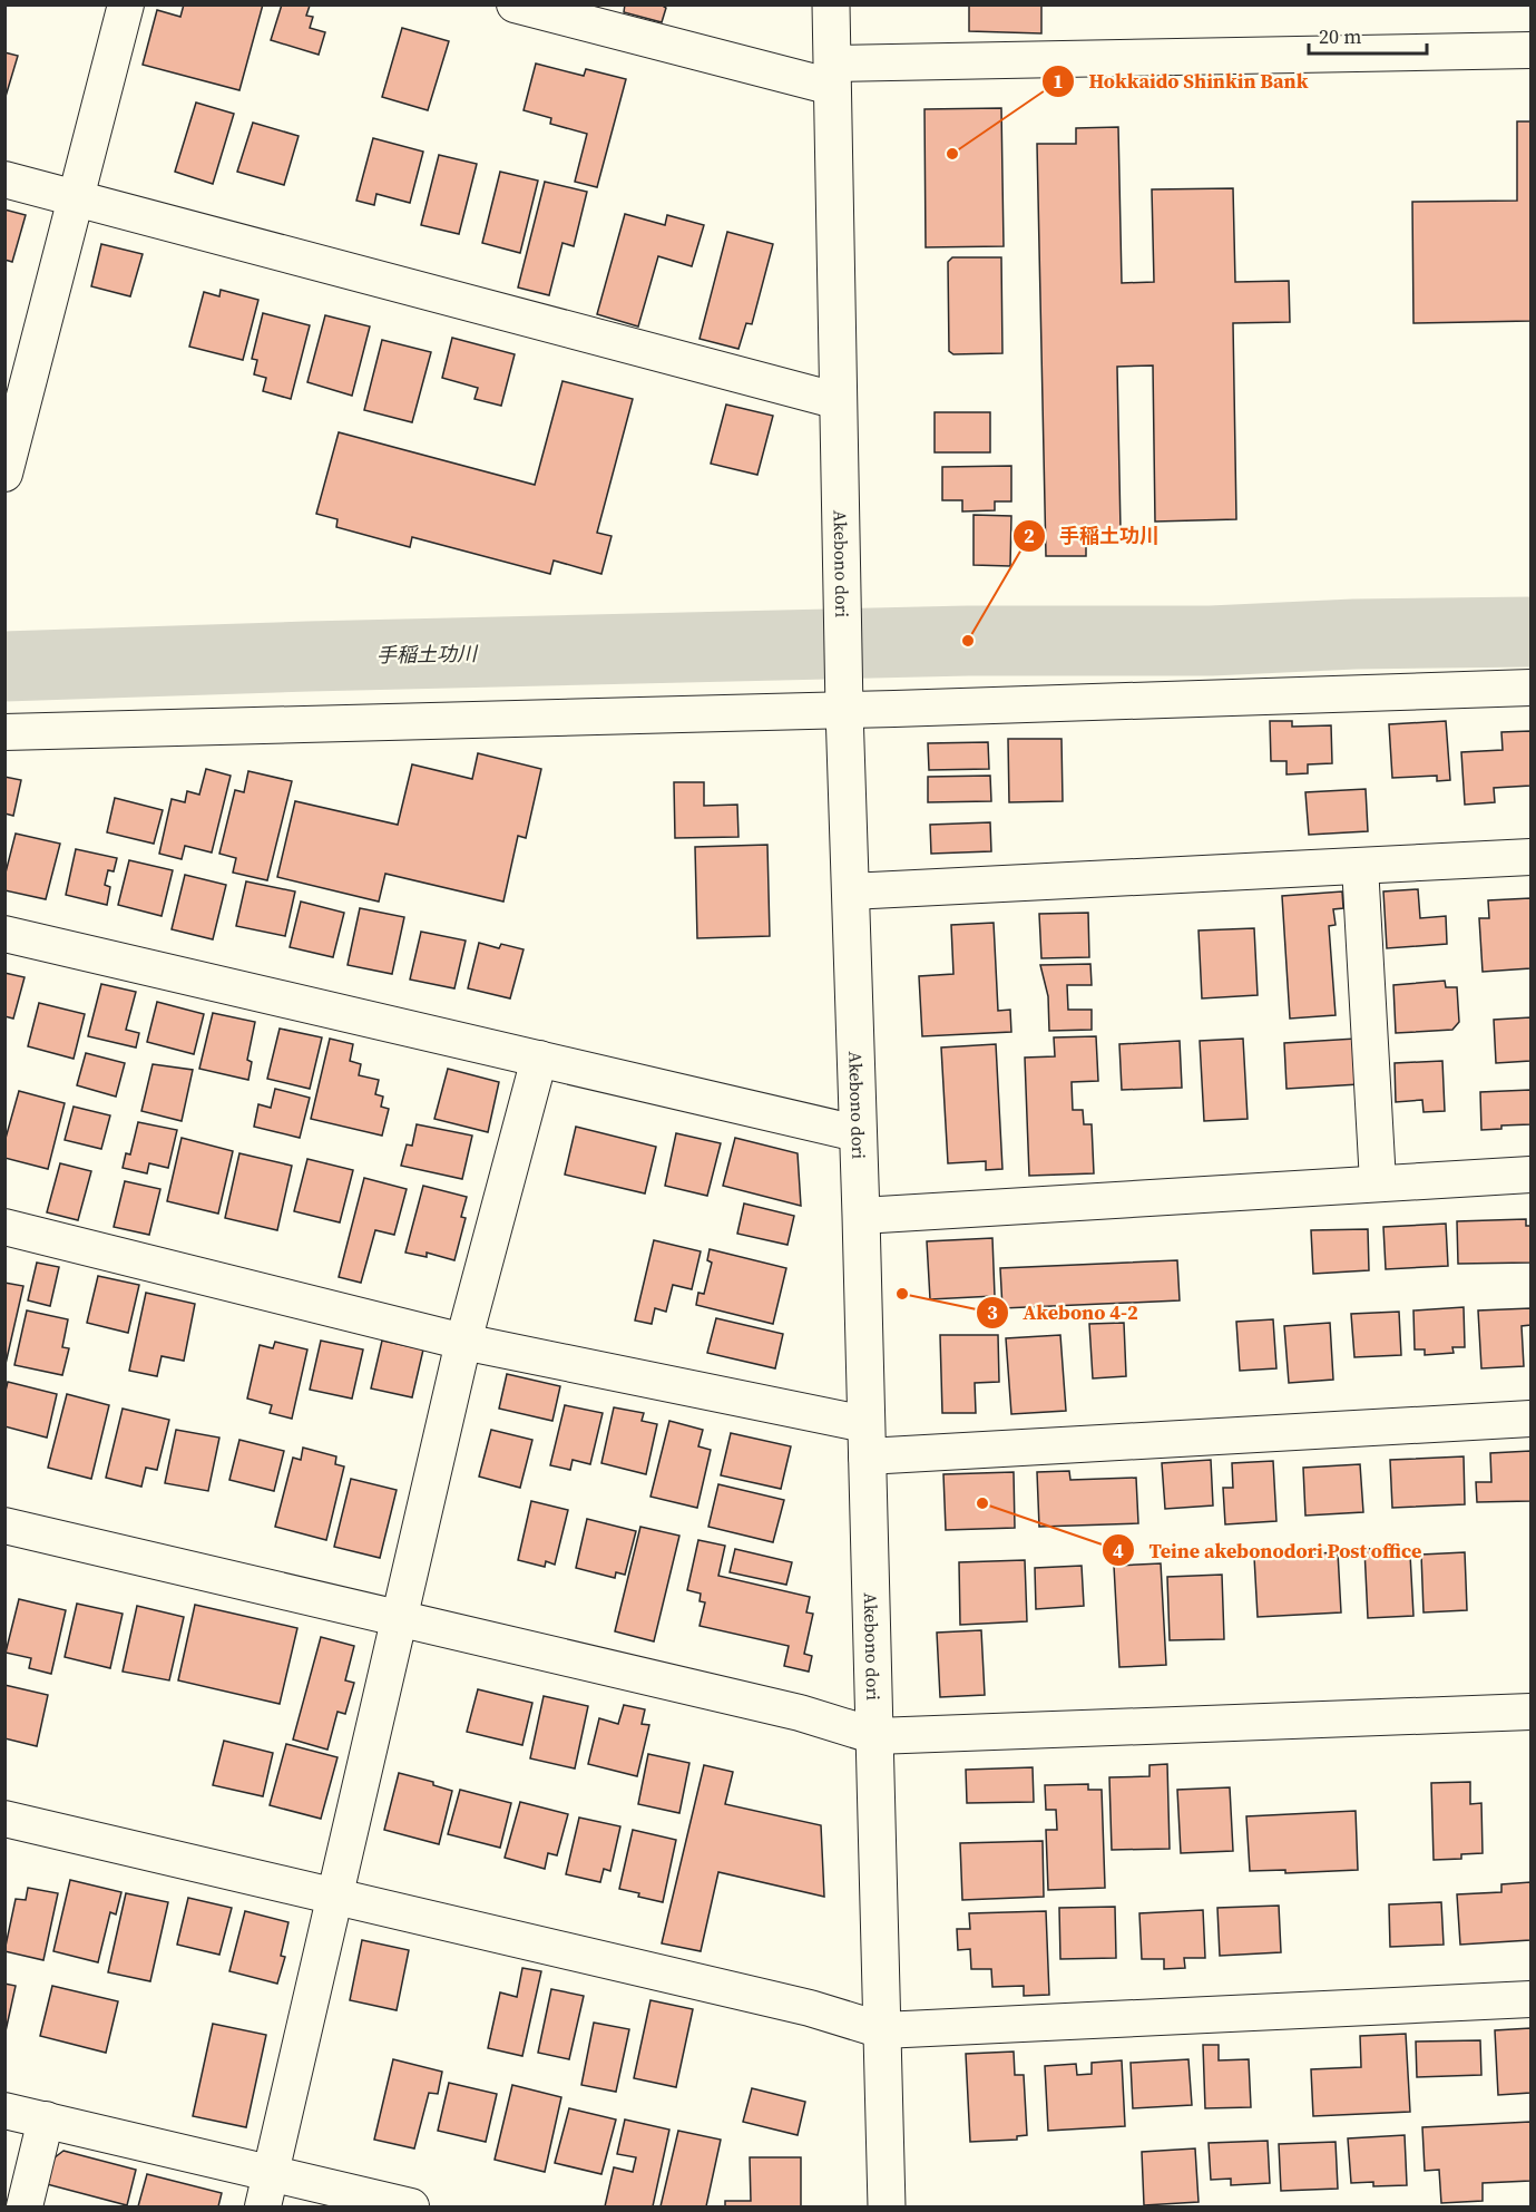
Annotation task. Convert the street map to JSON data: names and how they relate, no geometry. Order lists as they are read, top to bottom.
{
  "streets": {
    "street": ["Akebono dori"]
  },
  "water": ["手稲土功川"],
  "places": [
    "Hokkaido Shinkin Bank",
    "手稲土功川",
    "Akebono 4-2",
    "Teine akebonodori Post office"
  ],
  "scale_bar": "20 m"
}
